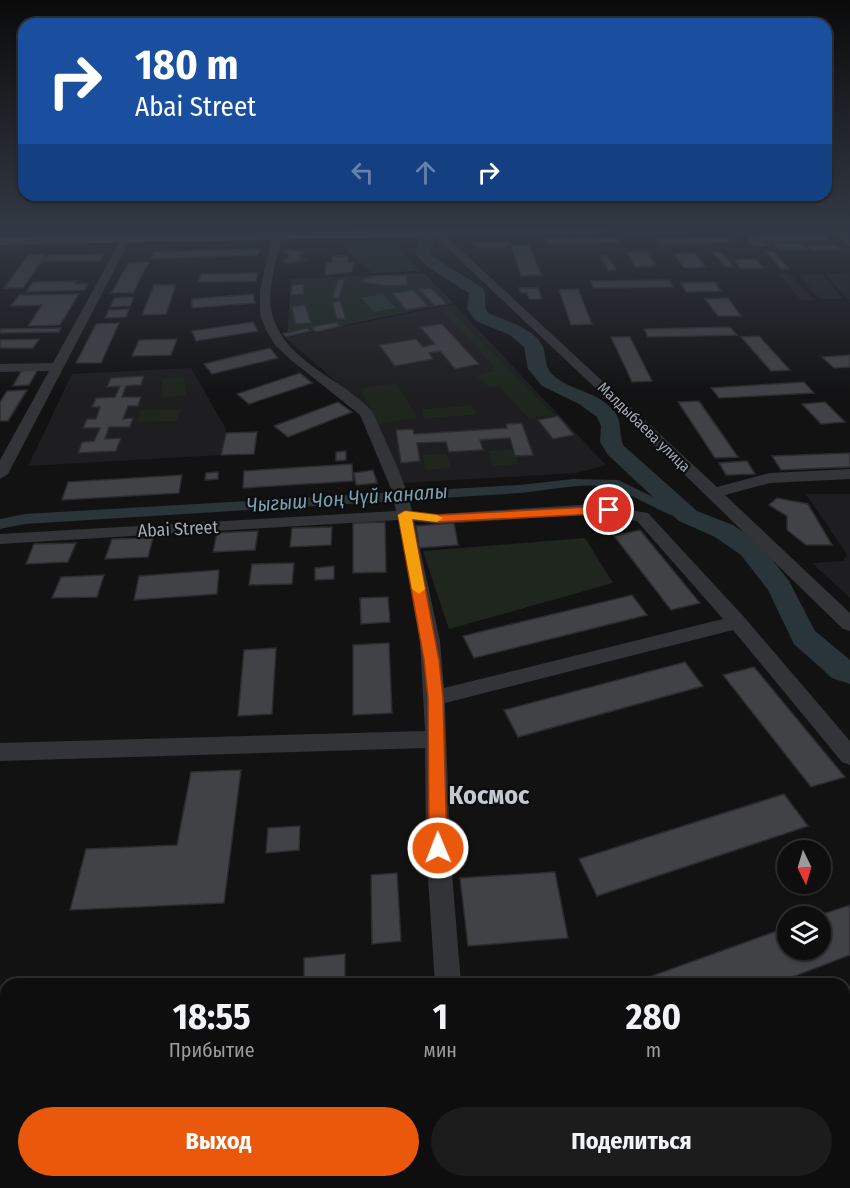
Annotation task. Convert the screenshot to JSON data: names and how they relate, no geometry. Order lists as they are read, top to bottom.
{
  "streets": {
    "street": ["Малдыбаева улица", "Abai Street"]
  },
  "districts": ["Космос"],
  "water": ["Чыгыш Чоң Чүй каналы"],
  "north": "bottom",
  "page": {
    "turn": ["180 m", "Abai Street"],
    "eta": [
      "18:55",
      "Прибытие",
      "1",
      "мин",
      "280",
      "m"
    ],
    "buttons": ["Выход", "Поделиться"]
  }
}
